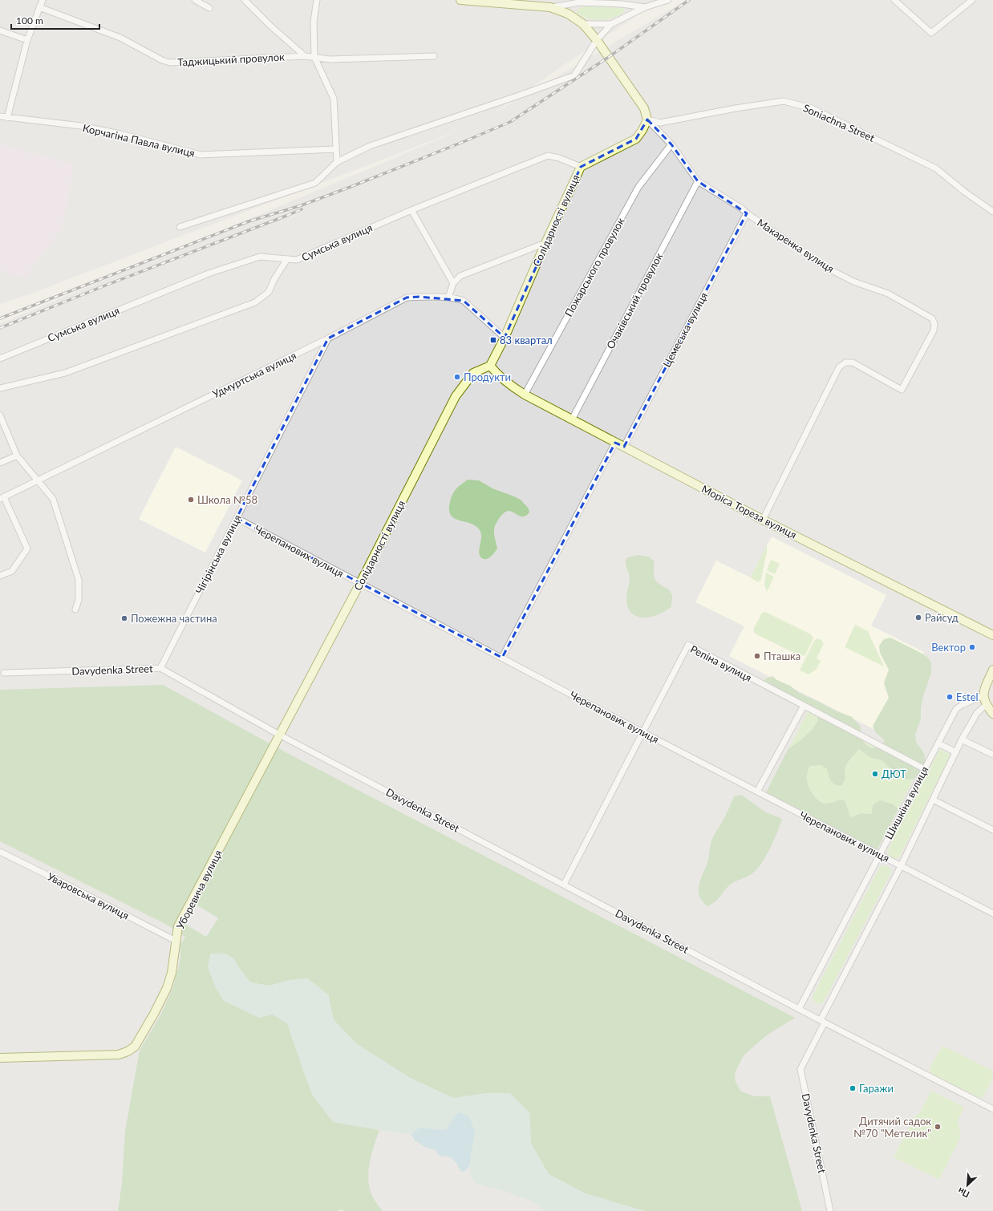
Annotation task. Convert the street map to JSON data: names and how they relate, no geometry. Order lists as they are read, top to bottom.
{
  "streets": {
    "street": [
      "Таджицький провулок",
      "Soniachna Street",
      "Корчагіна Павла вулиця",
      "Солідарності вулиця",
      "Сумська вулиця",
      "Макаренка вулиця",
      "Пожарського провулок",
      "Очакiвський провулок",
      "Цемеська вулиця",
      "Удмуртська вулиця",
      "Моріса Тореза вулиця",
      "Черепанових вулиця",
      "Чiгiрiнська вулиця",
      "Репiна вулиця",
      "Davydenka Street",
      "Шишкiна вулиця",
      "Уборевича вулиця",
      "Уваровська вулиця"
    ]
  },
  "crossings": [
    ["Soniachna Street", "Солідарності вулиця"],
    ["Soniachna Street", "Макаренка вулиця"],
    ["Солідарності вулиця", "Сумська вулиця"],
    ["Солідарності вулиця", "Макаренка вулиця"],
    ["Солідарності вулиця", "Удмуртська вулиця"],
    ["Солідарності вулиця", "Моріса Тореза вулиця"],
    ["Солідарності вулиця", "Черепанових вулиця"],
    ["Солідарності вулиця", "Davydenka Street"],
    ["Солідарності вулиця", "Уборевича вулиця"],
    ["Макаренка вулиця", "Пожарського провулок"],
    ["Макаренка вулиця", "Очакiвський провулок"],
    ["Макаренка вулиця", "Цемеська вулиця"],
    ["Макаренка вулиця", "Моріса Тореза вулиця"],
    ["Пожарського провулок", "Моріса Тореза вулиця"],
    ["Очакiвський провулок", "Моріса Тореза вулиця"],
    ["Цемеська вулиця", "Моріса Тореза вулиця"],
    ["Удмуртська вулиця", "Чiгiрiнська вулиця"],
    ["Черепанових вулиця", "Чiгiрiнська вулиця"],
    ["Черепанових вулиця", "Репiна вулиця"],
    ["Черепанових вулиця", "Шишкiна вулиця"],
    ["Чiгiрiнська вулиця", "Davydenka Street"],
    ["Репiна вулиця", "Davydenka Street"],
    ["Репiна вулиця", "Шишкiна вулиця"],
    ["Davydenka Street", "Шишкiна вулиця"],
    ["Davydenka Street", "Уборевича вулиця"],
    ["Уборевича вулиця", "Уваровська вулиця"]
  ],
  "places": {
    "transit": ["83 квартал"],
    "other": [
      "Продукти",
      "Школа №58",
      "Райсуд",
      "Пожежна частина",
      "Вектор",
      "Пташка",
      "Estel",
      "ДЮТ",
      "Гаражи",
      "Дитячий садок №70 \"Метелик\""
    ]
  },
  "scale_bar": "100 m",
  "north": "bottom left"
}
